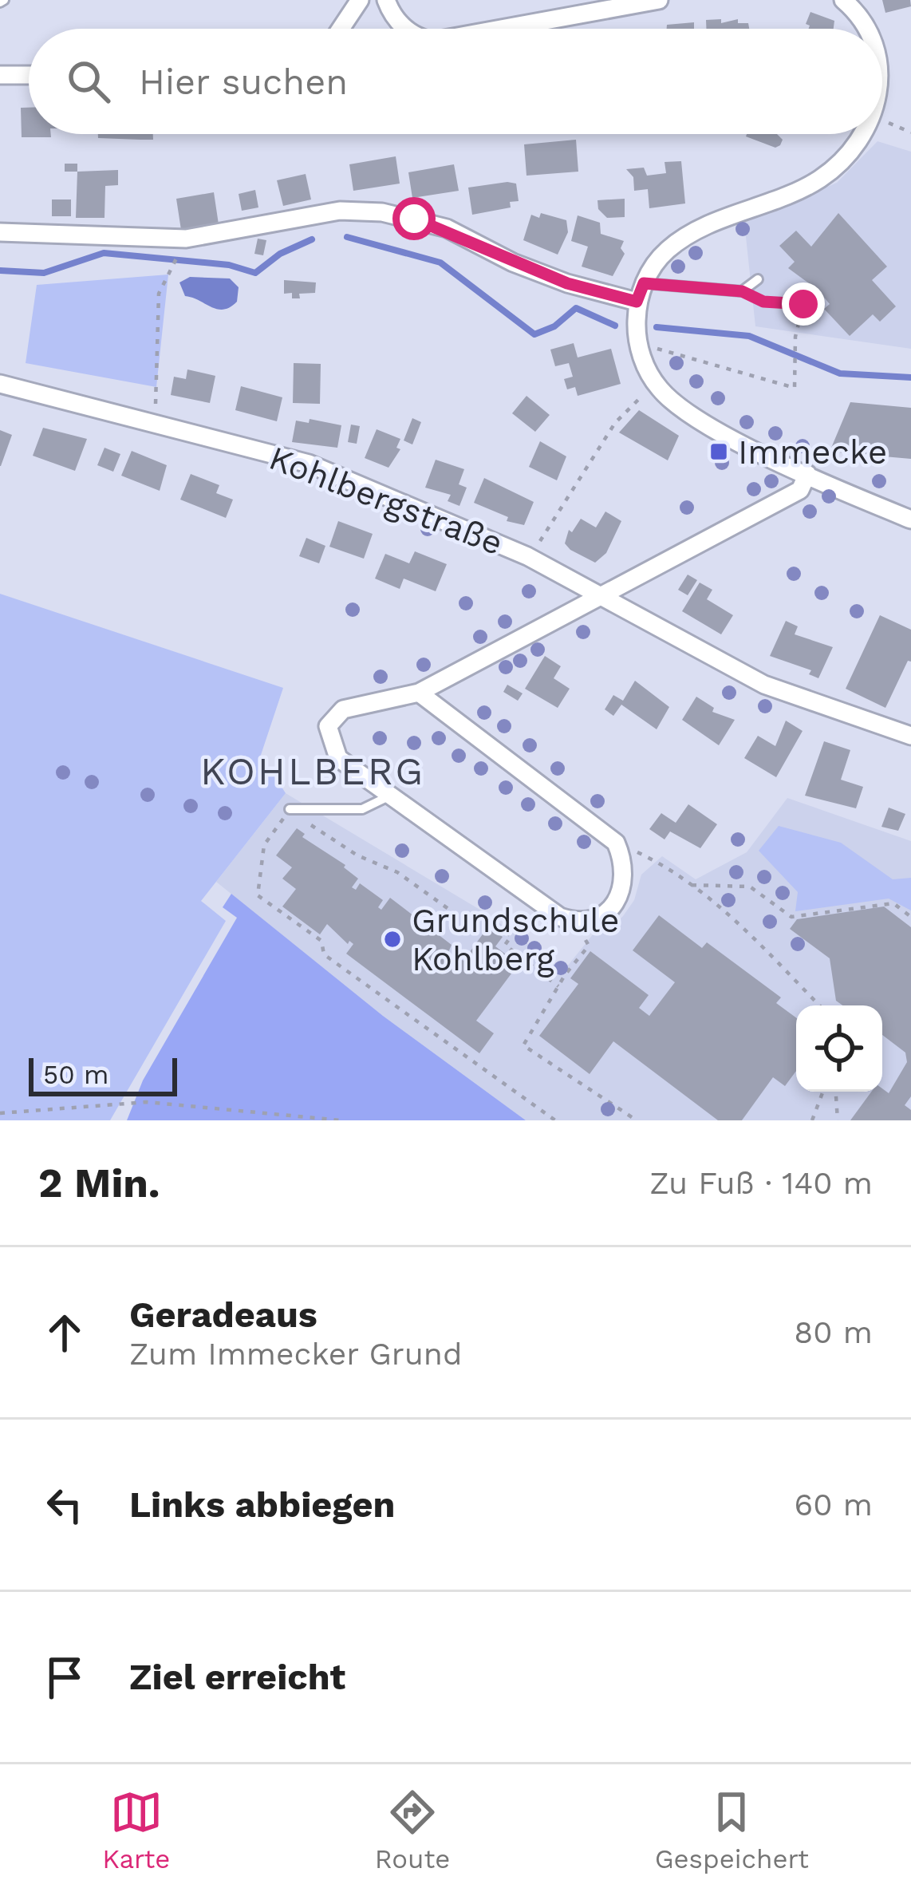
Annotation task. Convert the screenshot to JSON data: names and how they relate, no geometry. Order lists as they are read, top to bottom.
{
  "streets": {
    "street": ["Kohlbergstraße"]
  },
  "districts": ["KOHLBERG"],
  "places": {
    "transit": ["Immecke"],
    "other": ["Grundschule Kohlberg"]
  },
  "scale_bar": "50 m",
  "page": {
    "search": "Hier suchen",
    "scale": "50 m",
    "heading": ["2 Min.", "Zu Fuß · 140 m"],
    "list": [
      ["Geradeaus", "Zum Immecker Grund", "80 m"],
      ["Links abbiegen", "60 m"],
      "Ziel erreicht"
    ],
    "nav": ["Karte", "Route", "Gespeichert"]
  }
}
